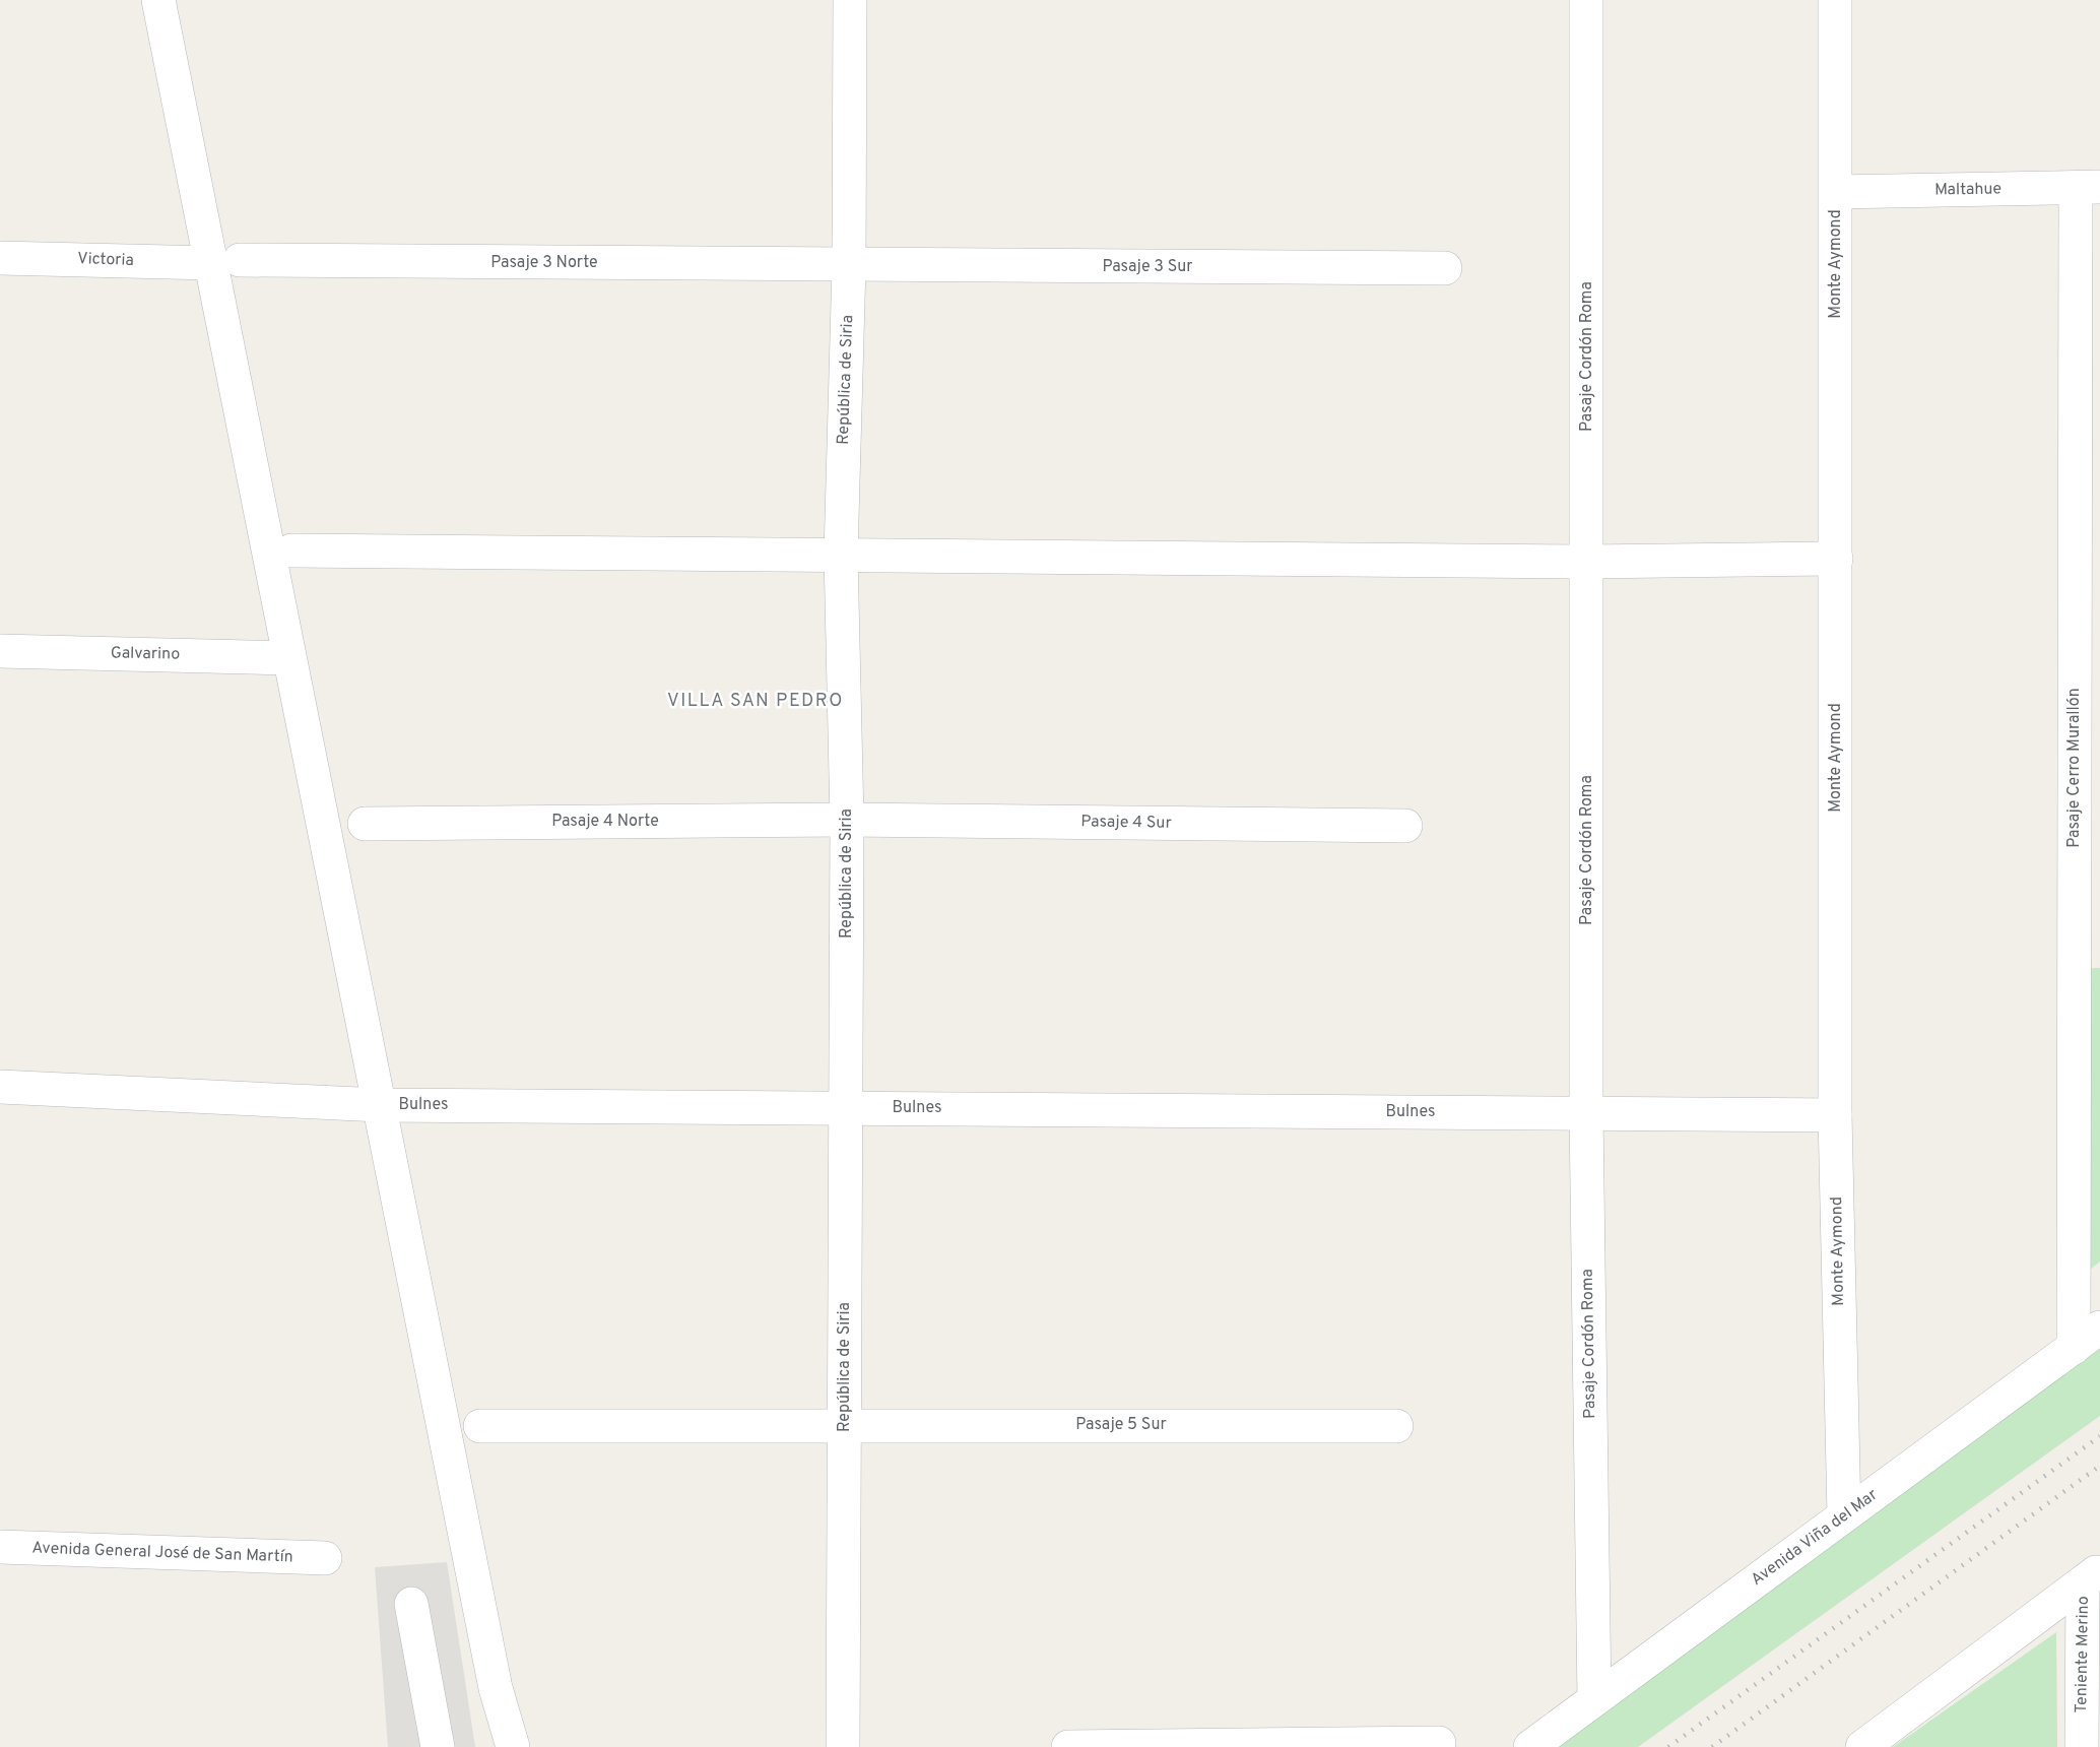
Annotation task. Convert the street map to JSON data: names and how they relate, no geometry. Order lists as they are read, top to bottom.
{
  "streets": {
    "street": [
      "Maltahue",
      "Victoria",
      "Pasaje 3 Norte",
      "Monte Aymond",
      "Pasaje 3 Sur",
      "Pasaje Cordón Roma",
      "República de Siria",
      "Galvarino",
      "Pasaje Cerro Murallón",
      "Pasaje 4 Norte",
      "Pasaje 4 Sur",
      "Bulnes",
      "Pasaje 5 Sur",
      "Avenida Viña del Mar",
      "Avenida General José de San Martín",
      "Teniente Merino"
    ]
  },
  "crossings": [
    ["Maltahue", "Monte Aymond"],
    ["Maltahue", "Pasaje Cerro Murallón"],
    ["Victoria", "Pasaje 3 Norte"],
    ["Pasaje 3 Norte", "Pasaje 3 Sur"],
    ["Pasaje 3 Norte", "República de Siria"],
    ["Monte Aymond", "Bulnes"],
    ["Monte Aymond", "Avenida Viña del Mar"],
    ["Pasaje 3 Sur", "República de Siria"],
    ["Pasaje Cordón Roma", "Bulnes"],
    ["Pasaje Cordón Roma", "Avenida Viña del Mar"],
    ["República de Siria", "Pasaje 4 Norte"],
    ["República de Siria", "Pasaje 4 Sur"],
    ["República de Siria", "Bulnes"],
    ["República de Siria", "Pasaje 5 Sur"],
    ["Pasaje Cerro Murallón", "Avenida Viña del Mar"],
    ["Pasaje 4 Norte", "Pasaje 4 Sur"]
  ],
  "districts": ["VILLA SAN PEDRO"]
}
